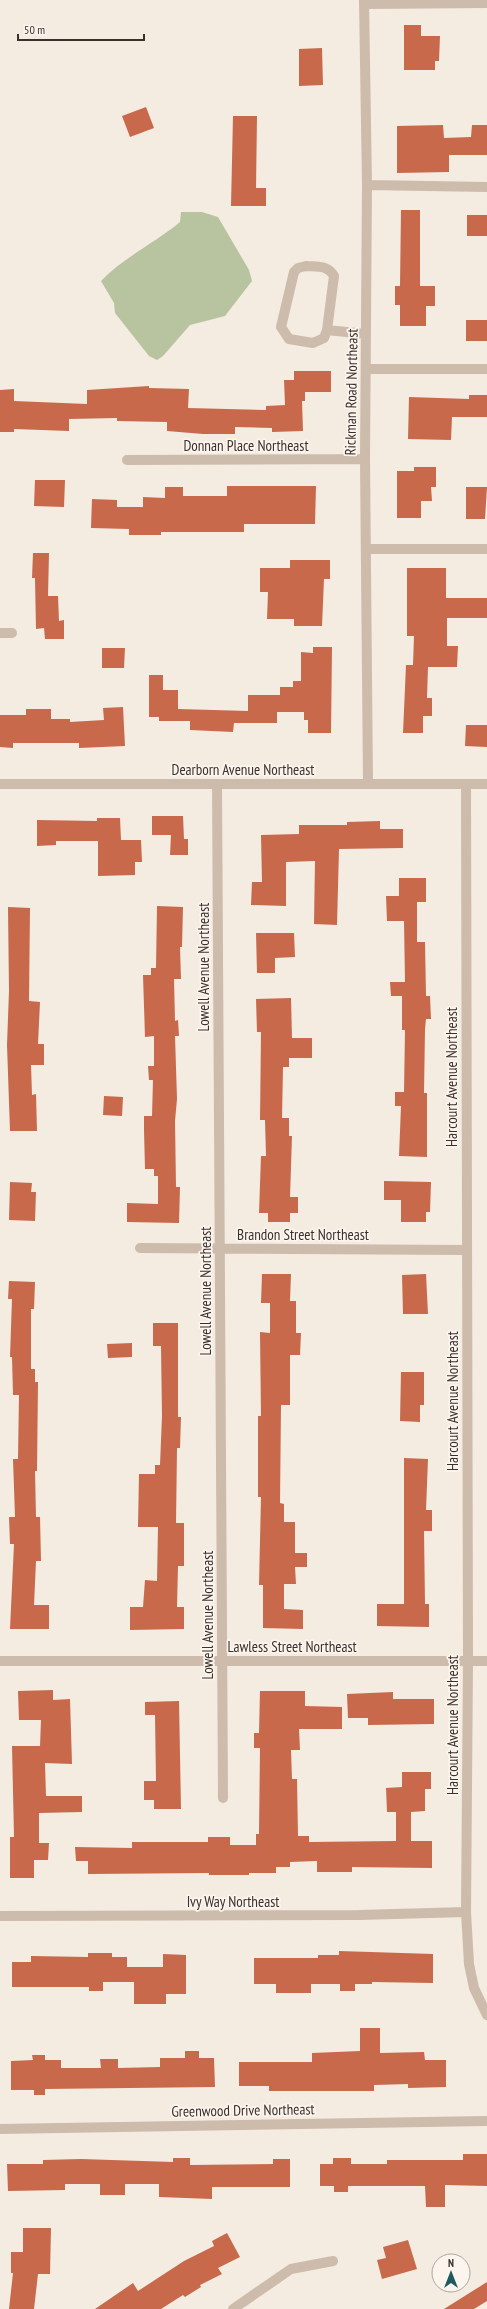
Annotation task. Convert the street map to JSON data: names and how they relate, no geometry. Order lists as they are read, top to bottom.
{
  "streets": {
    "street": [
      "Rickman Road Northeast",
      "Donnan Place Northeast",
      "Dearborn Avenue Northeast",
      "Lowell Avenue Northeast",
      "Harcourt Avenue Northeast",
      "Brandon Street Northeast",
      "Lawless Street Northeast",
      "Ivy Way Northeast",
      "Greenwood Drive Northeast"
    ]
  },
  "crossings": [
    ["Rickman Road Northeast", "Donnan Place Northeast"],
    ["Rickman Road Northeast", "Dearborn Avenue Northeast"],
    ["Dearborn Avenue Northeast", "Lowell Avenue Northeast"],
    ["Dearborn Avenue Northeast", "Harcourt Avenue Northeast"],
    ["Lowell Avenue Northeast", "Brandon Street Northeast"],
    ["Lowell Avenue Northeast", "Lawless Street Northeast"],
    ["Harcourt Avenue Northeast", "Brandon Street Northeast"],
    ["Harcourt Avenue Northeast", "Lawless Street Northeast"],
    ["Harcourt Avenue Northeast", "Ivy Way Northeast"]
  ],
  "scale_bar": "50 m",
  "north": "top"
}
